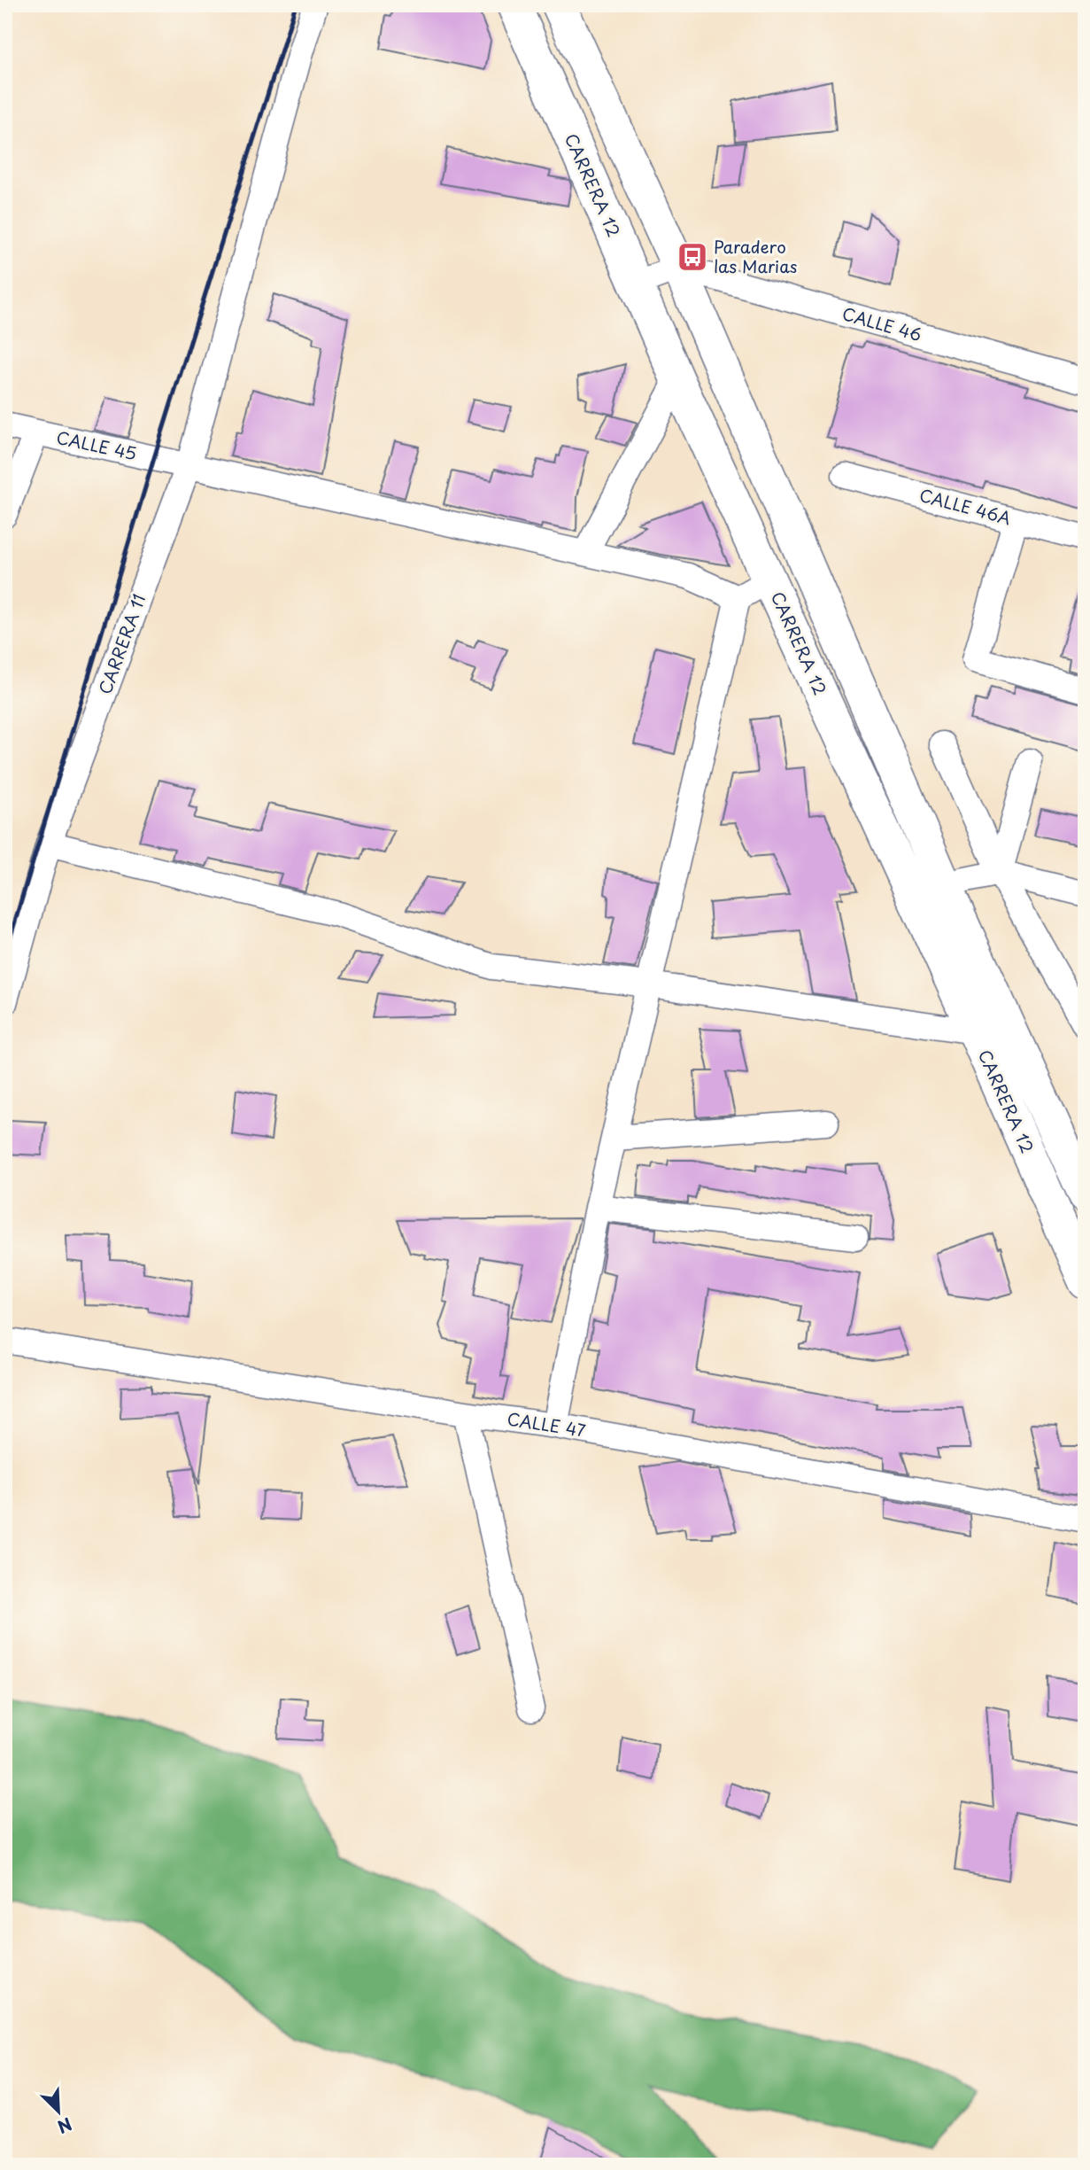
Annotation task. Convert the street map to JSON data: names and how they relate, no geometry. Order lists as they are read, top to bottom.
{
  "streets": {
    "main road": ["CARRERA 12"],
    "street": [
      "CALLE 46",
      "CALLE 45",
      "CALLE 46A",
      "CARRERA 11",
      "CALLE 47"
    ]
  },
  "crossings": [
    ["CARRERA 12", "CALLE 46"],
    ["CALLE 45", "CARRERA 11"]
  ],
  "places": {
    "bus stop": ["Paradero las Marias"]
  },
  "north": "bottom right"
}
